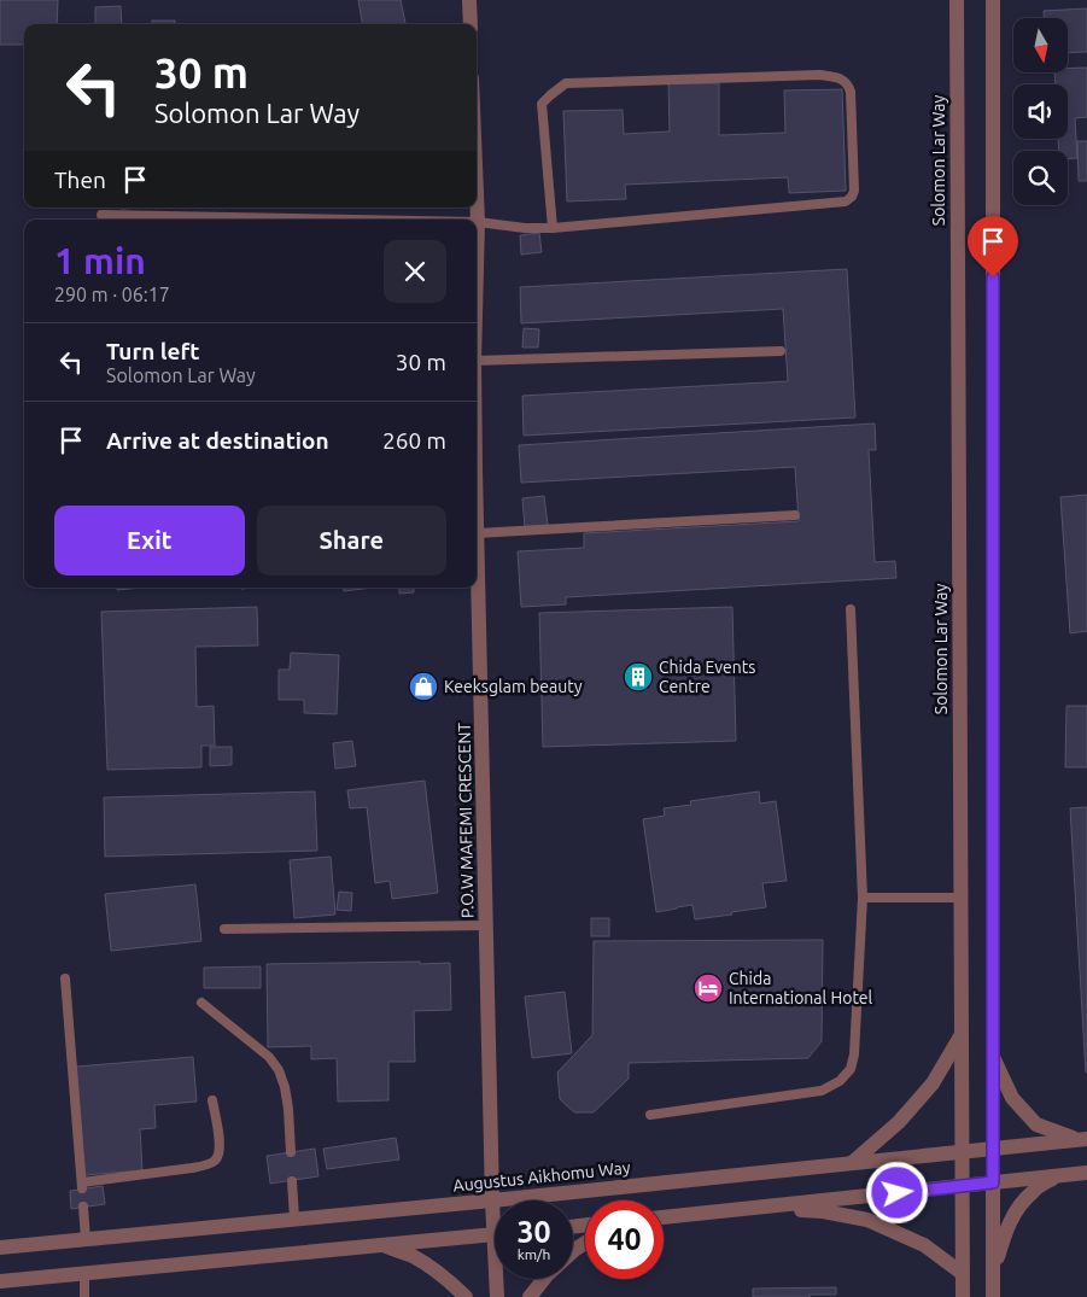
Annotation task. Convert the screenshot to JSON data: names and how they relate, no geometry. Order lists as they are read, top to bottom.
{
  "streets": {
    "street": ["Solomon Lar Way", "P.O.W MAFEMI CRESCENT", "Augustus Aikhomu Way"]
  },
  "crossings": [
    ["Solomon Lar Way", "Augustus Aikhomu Way"],
    ["P.O.W MAFEMI CRESCENT", "Augustus Aikhomu Way"]
  ],
  "places": {
    "building": ["Chida Events Centre"],
    "shop": ["Keeksglam beauty"],
    "hotel": ["Chida International Hotel"]
  },
  "north": "bottom",
  "page": {
    "turn": ["30 m", "Solomon Lar Way"],
    "then": "Then",
    "heading": ["1 min", "290 m · 06:17"],
    "list": [
      {
        "name": "Turn left",
        "note": "Solomon Lar Way",
        "value": "30 m"
      },
      {
        "name": "Arrive at destination",
        "value": "260 m"
      }
    ],
    "buttons": ["Exit", "Share"],
    "speed": "30 km/h",
    "limit": "40"
  }
}
